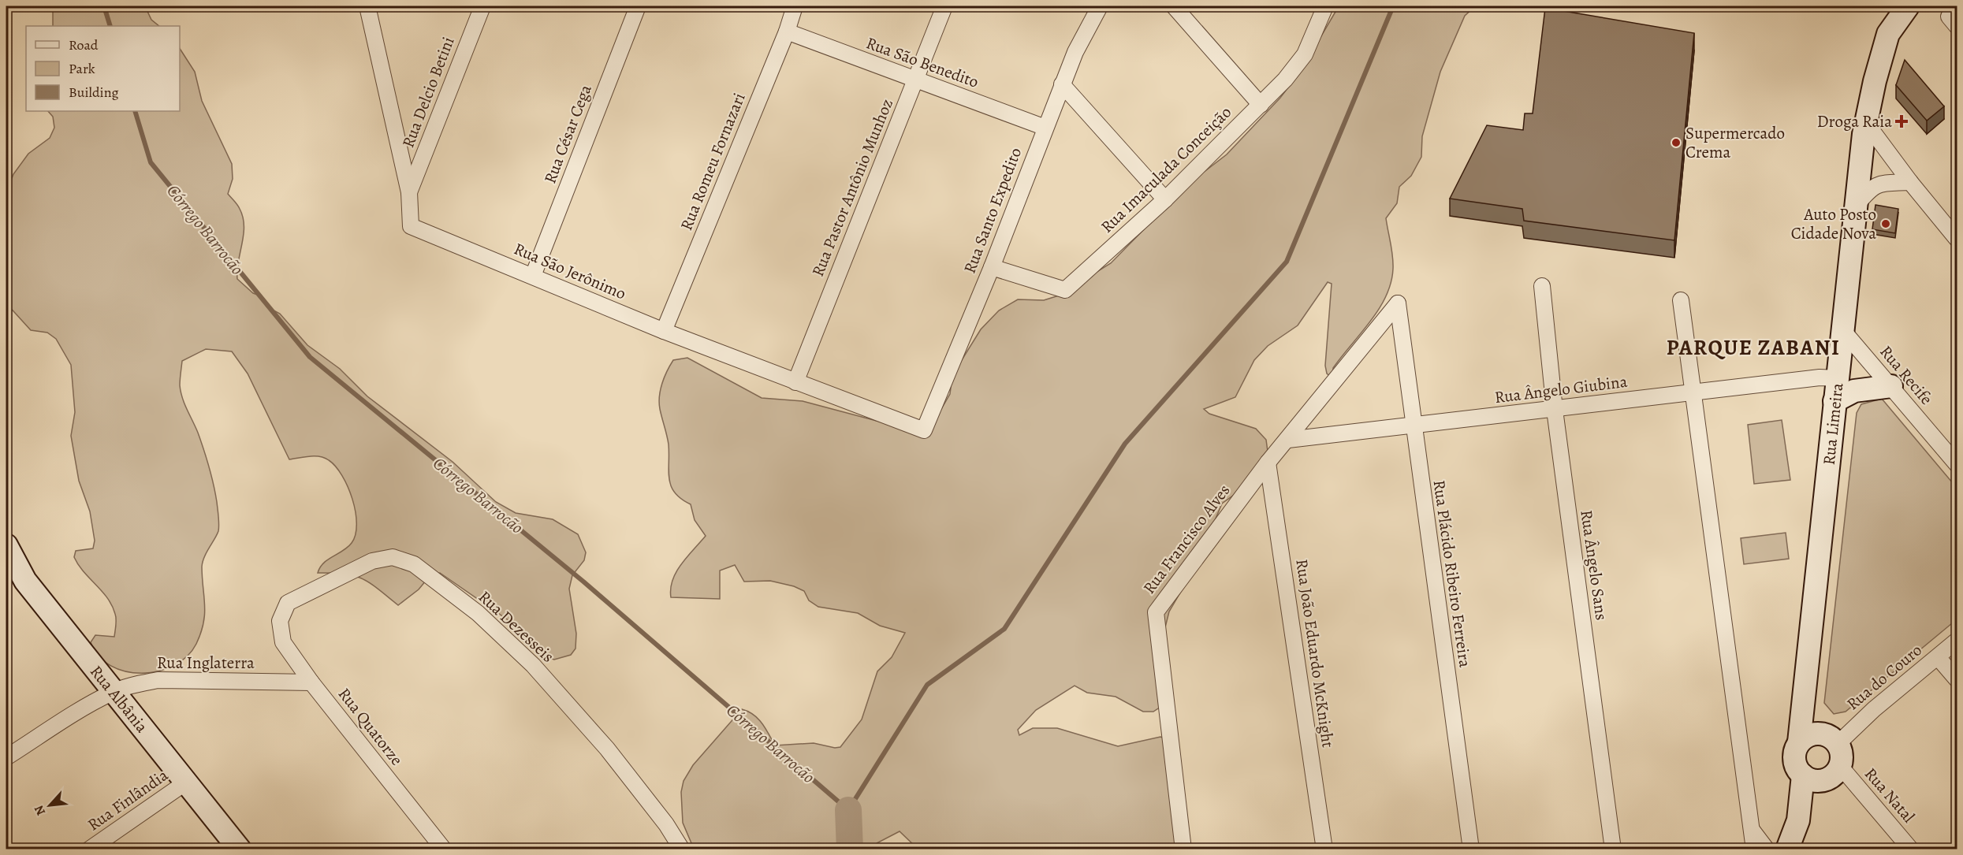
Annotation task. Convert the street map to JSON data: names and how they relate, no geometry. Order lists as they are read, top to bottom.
{
  "streets": {
    "main road": ["Rua Limeira", "Rua Albânia"],
    "street": [
      "Rua São Benedito",
      "Rua Delcio Betini",
      "Rua César Cega",
      "Rua Romeu Fornazari",
      "Rua Imaculada Conceição",
      "Rua Pastor Antônio Munhoz",
      "Rua Santo Expedito",
      "Rua São Jerônimo",
      "Rua Recife",
      "Rua Ângelo Giubina",
      "Rua Francisco Alves",
      "Rua Ângelo Sans",
      "Rua Plácido Ribeiro Ferreira",
      "Rua Dezesseis",
      "Rua João Eduardo McKnight",
      "Rua Inglaterra",
      "Rua do Couro",
      "Rua Quatorze",
      "Rua Natal",
      "Rua Finlândia"
    ]
  },
  "crossings": [
    ["Rua São Benedito", "Rua Romeu Fornazari"],
    ["Rua São Benedito", "Rua Pastor Antônio Munhoz"],
    ["Rua São Benedito", "Rua Santo Expedito"],
    ["Rua Delcio Betini", "Rua São Jerônimo"],
    ["Rua César Cega", "Rua São Jerônimo"],
    ["Rua Romeu Fornazari", "Rua São Jerônimo"],
    ["Rua Imaculada Conceição", "Rua Santo Expedito"],
    ["Rua Pastor Antônio Munhoz", "Rua São Jerônimo"],
    ["Rua Santo Expedito", "Rua São Jerônimo"],
    ["Rua Recife", "Rua Limeira"],
    ["Rua Ângelo Giubina", "Rua Limeira"],
    ["Rua Ângelo Giubina", "Rua Francisco Alves"],
    ["Rua Ângelo Giubina", "Rua Ângelo Sans"],
    ["Rua Ângelo Giubina", "Rua Plácido Ribeiro Ferreira"],
    ["Rua Limeira", "Rua do Couro"],
    ["Rua Limeira", "Rua Natal"],
    ["Rua Francisco Alves", "Rua Plácido Ribeiro Ferreira"],
    ["Rua Francisco Alves", "Rua João Eduardo McKnight"],
    ["Rua Dezesseis", "Rua Quatorze"],
    ["Rua Inglaterra", "Rua Albânia"],
    ["Rua Inglaterra", "Rua Quatorze"],
    ["Rua do Couro", "Rua Natal"],
    ["Rua Albânia", "Rua Finlândia"]
  ],
  "districts": ["PARQUE ZABANI"],
  "water": ["Córrego Barrocão"],
  "places": {
    "health": ["Droga Raia"],
    "other": ["Supermercado Crema", "Auto Posto Cidade Nova"]
  },
  "legend": ["Road", "Park", "Building"],
  "north": "bottom left"
}
